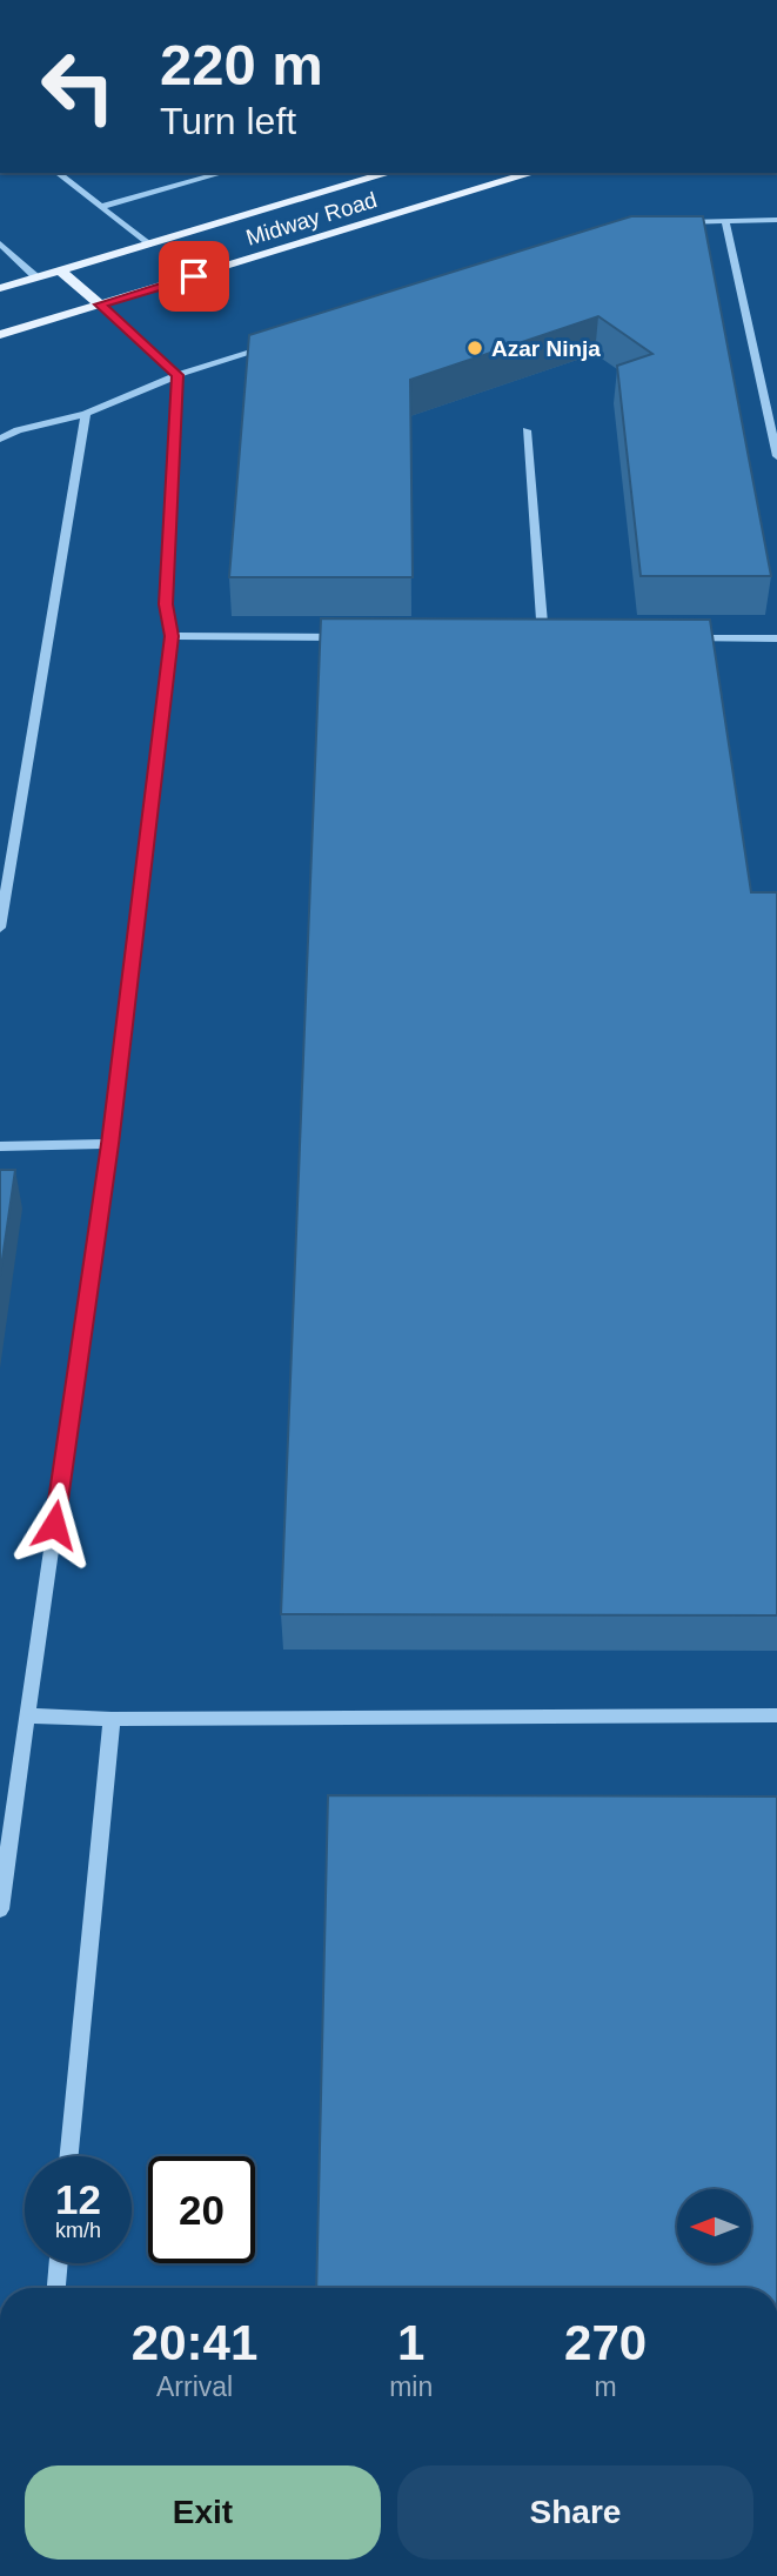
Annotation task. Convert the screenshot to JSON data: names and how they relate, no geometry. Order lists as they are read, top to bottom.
{
  "streets": {
    "main road": ["Midway Road"]
  },
  "places": ["Azar Ninja"],
  "north": "left",
  "page": {
    "turn": ["220 m", "Turn left"],
    "speed": "12 km/h",
    "limit": "20",
    "eta": [
      "20:41",
      "Arrival",
      "1",
      "min",
      "270",
      "m"
    ],
    "buttons": ["Exit", "Share"]
  }
}
